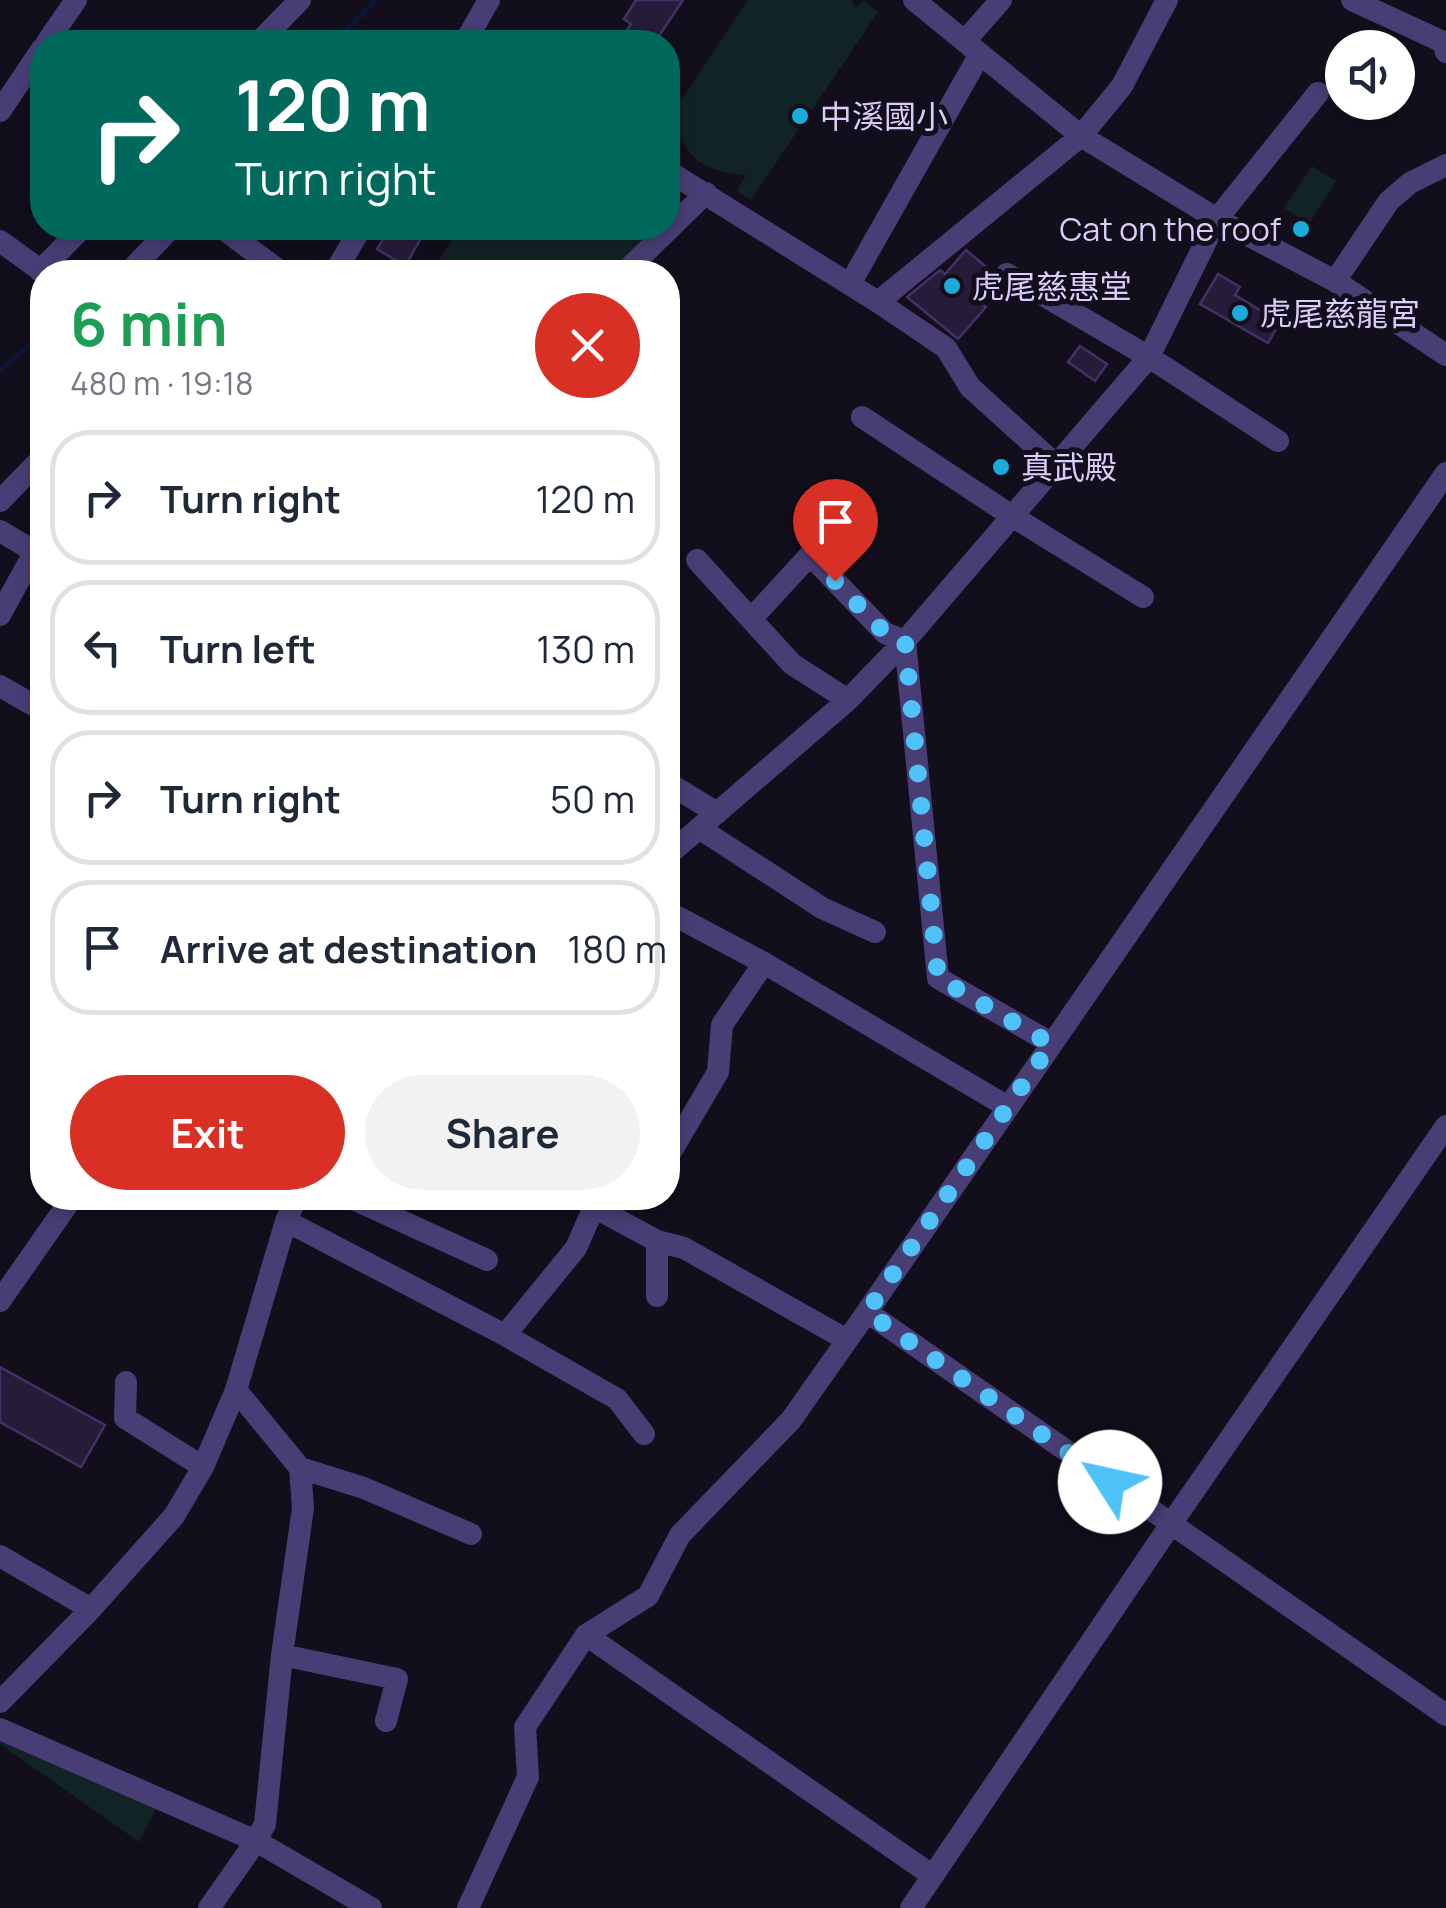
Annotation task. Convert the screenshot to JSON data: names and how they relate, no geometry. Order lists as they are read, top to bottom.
{
  "places": [
    "中溪國小",
    "Cat on the roof",
    "虎尾慈惠堂",
    "虎尾慈龍宮",
    "真武殿"
  ],
  "page": {
    "turn": ["120 m", "Turn right"],
    "heading": ["6 min", "480 m · 19:18"],
    "list": [
      {
        "name": "Turn right",
        "value": "120 m"
      },
      {
        "name": "Turn left",
        "value": "130 m"
      },
      {
        "name": "Turn right",
        "value": "50 m"
      },
      {
        "name": "Arrive at destination",
        "value": "180 m"
      }
    ],
    "buttons": ["Exit", "Share"]
  }
}
